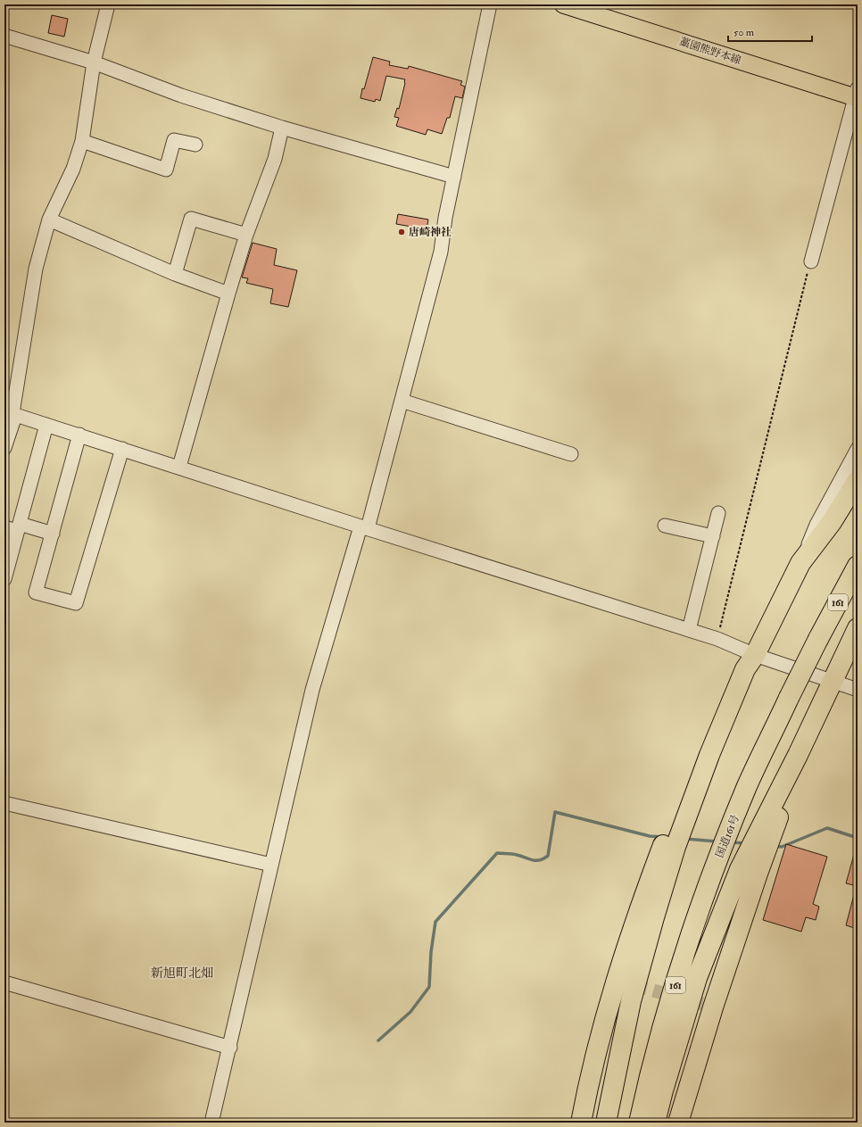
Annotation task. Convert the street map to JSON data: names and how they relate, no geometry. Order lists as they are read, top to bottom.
{
  "streets": {
    "highway": ["161", "国道161号"],
    "main road": ["藁園熊野本線"]
  },
  "districts": ["新旭町北畑"],
  "places": ["唐崎神社"],
  "scale_bar": "50 m"
}
